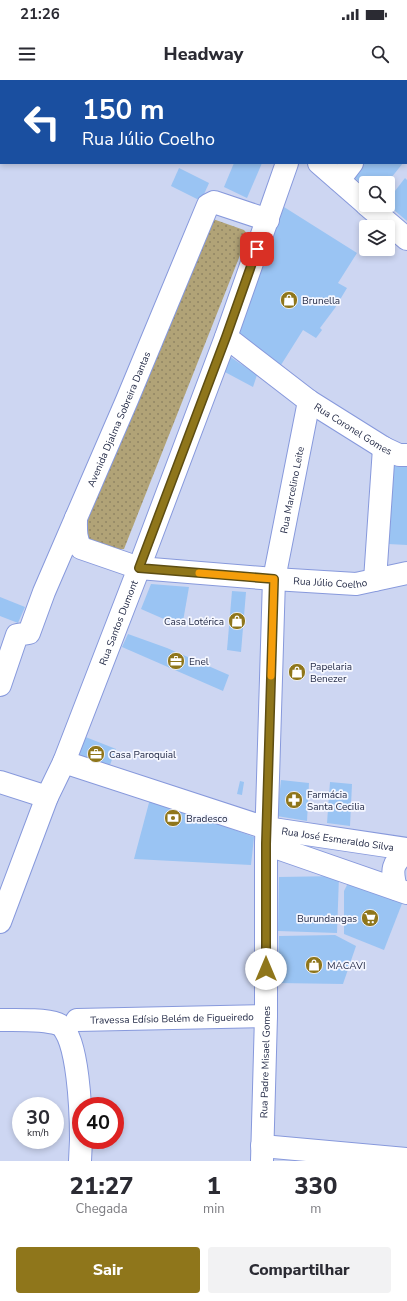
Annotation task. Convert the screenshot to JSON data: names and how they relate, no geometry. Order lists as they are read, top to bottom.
{
  "streets": {
    "street": [
      "Avenida Djalma Sobreira Dantas",
      "Rua Coronel Gomes",
      "Rua Marcelino Leite",
      "Rua Júlio Coelho",
      "Rua Santos Dumont",
      "Rua José Esmeraldo Silva",
      "Travessa Edísio Belém de Figueiredo",
      "Rua Padre Misael Gomes"
    ]
  },
  "crossings": [
    ["Avenida Djalma Sobreira Dantas", "Rua Júlio Coelho"],
    ["Avenida Djalma Sobreira Dantas", "Rua Santos Dumont"],
    ["Rua Coronel Gomes", "Rua Marcelino Leite"],
    ["Rua Coronel Gomes", "Rua Santos Dumont"],
    ["Rua Marcelino Leite", "Rua Júlio Coelho"],
    ["Rua Marcelino Leite", "Rua Padre Misael Gomes"],
    ["Rua Júlio Coelho", "Rua Santos Dumont"],
    ["Rua Júlio Coelho", "Rua Padre Misael Gomes"],
    ["Rua Santos Dumont", "Rua José Esmeraldo Silva"],
    ["Rua José Esmeraldo Silva", "Rua Padre Misael Gomes"],
    ["Travessa Edísio Belém de Figueiredo", "Rua Padre Misael Gomes"]
  ],
  "places": {
    "shop": [
      "Brunella",
      "Casa Lotérica",
      "Papelaria Benezer",
      "MACAVI"
    ],
    "office": ["Enel", "Casa Paroquial"],
    "pharmacy": ["Farmácia Santa Cecilia"],
    "bank": ["Bradesco"],
    "supermarket": ["Burundangas"]
  },
  "page": {
    "status": "21:26",
    "header": "Headway",
    "turn": ["150 m", "Rua Júlio Coelho"],
    "speed": "30 km/h",
    "limit": "40",
    "eta": [
      "21:27",
      "Chegada",
      "1",
      "min",
      "330",
      "m"
    ],
    "buttons": ["Sair", "Compartilhar"]
  }
}
